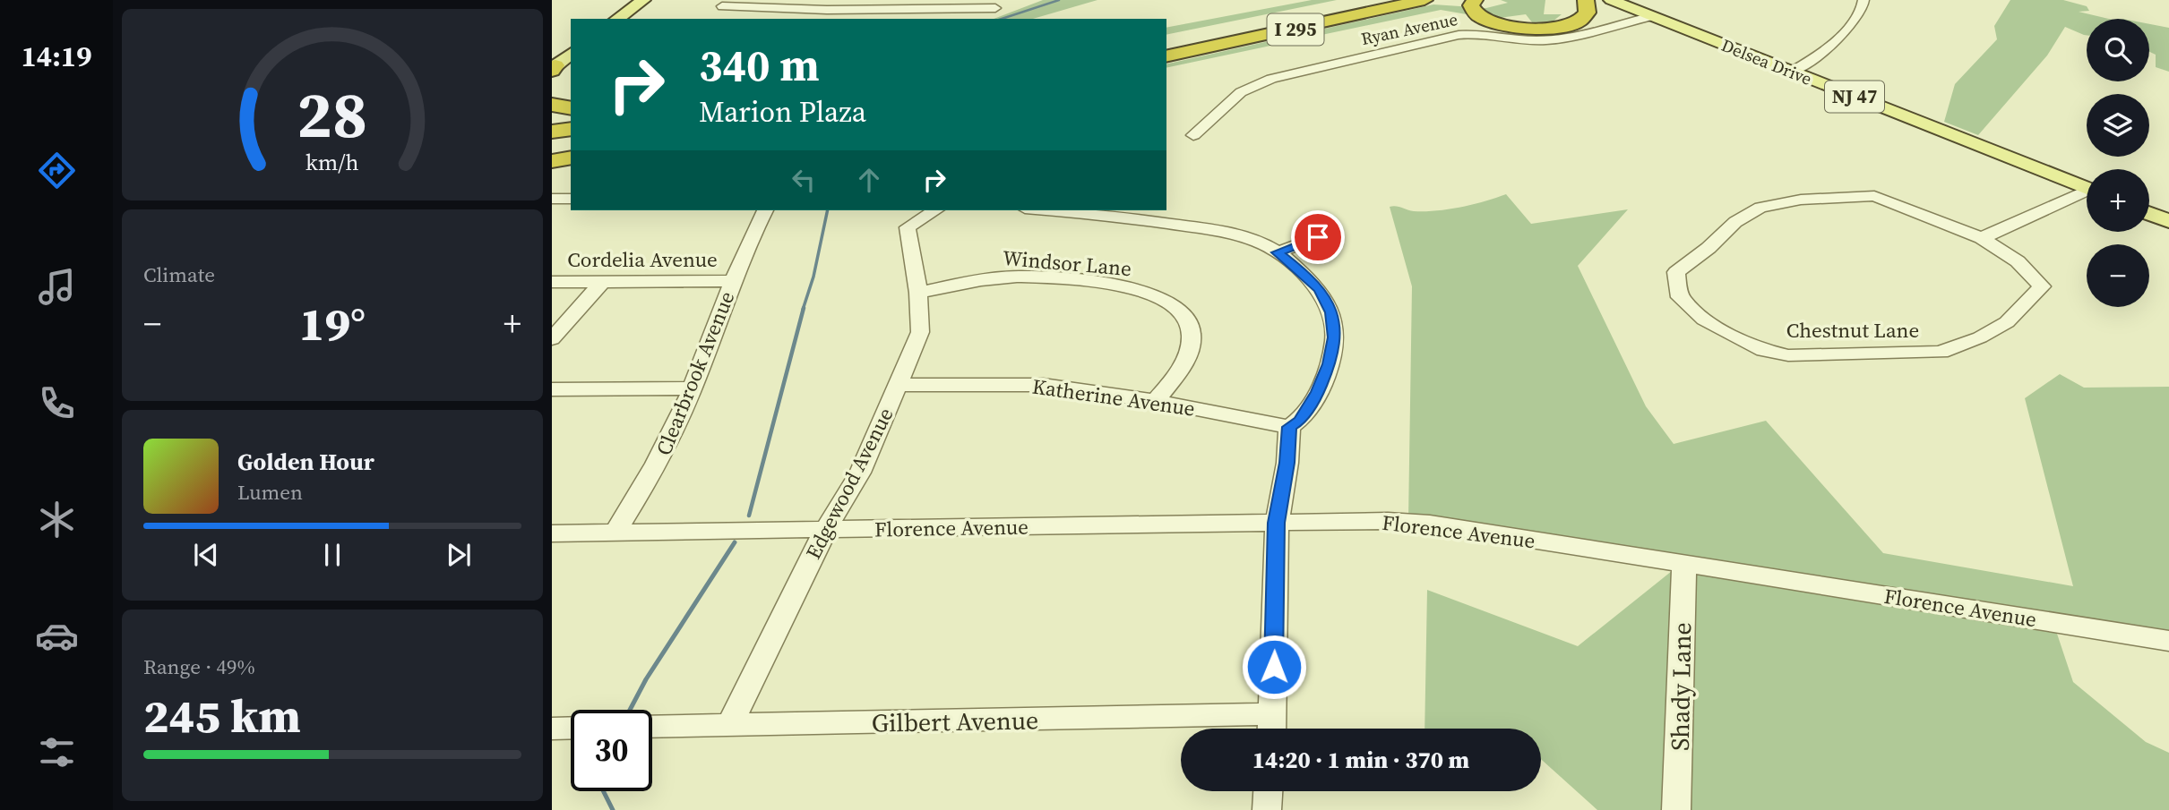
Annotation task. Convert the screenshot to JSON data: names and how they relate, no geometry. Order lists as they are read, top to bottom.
{
  "streets": {
    "highway": ["I 295"],
    "main road": ["Delsea Drive", "NJ 47"],
    "street": [
      "Ryan Avenue",
      "Cordelia Avenue",
      "Windsor Lane",
      "Chestnut Lane",
      "Clearbrook Avenue",
      "Katherine Avenue",
      "Edgewood Avenue",
      "Florence Avenue",
      "Shady Lane",
      "Gilbert Avenue"
    ]
  },
  "crossings": [
    ["Ryan Avenue", "Delsea Drive"],
    ["Cordelia Avenue", "Clearbrook Avenue"],
    ["Windsor Lane", "Katherine Avenue"],
    ["Windsor Lane", "Edgewood Avenue"],
    ["Clearbrook Avenue", "Florence Avenue"],
    ["Katherine Avenue", "Edgewood Avenue"],
    ["Edgewood Avenue", "Florence Avenue"],
    ["Edgewood Avenue", "Gilbert Avenue"],
    ["Florence Avenue", "Shady Lane"]
  ],
  "page": {
    "tabs": "14:19",
    "map_buttons": ["+", "−"],
    "turn": ["340 m", "Marion Plaza"],
    "tile": [
      "Climate",
      ["Range · 49%", "245 km"]
    ],
    "heat": ["−", "19°", "+"],
    "song": ["Golden Hour", "Lumen"],
    "limit": "30",
    "trip": "14:20 · 1 min · 370 m",
    "gauge": ["28", "km/h"]
  }
}
